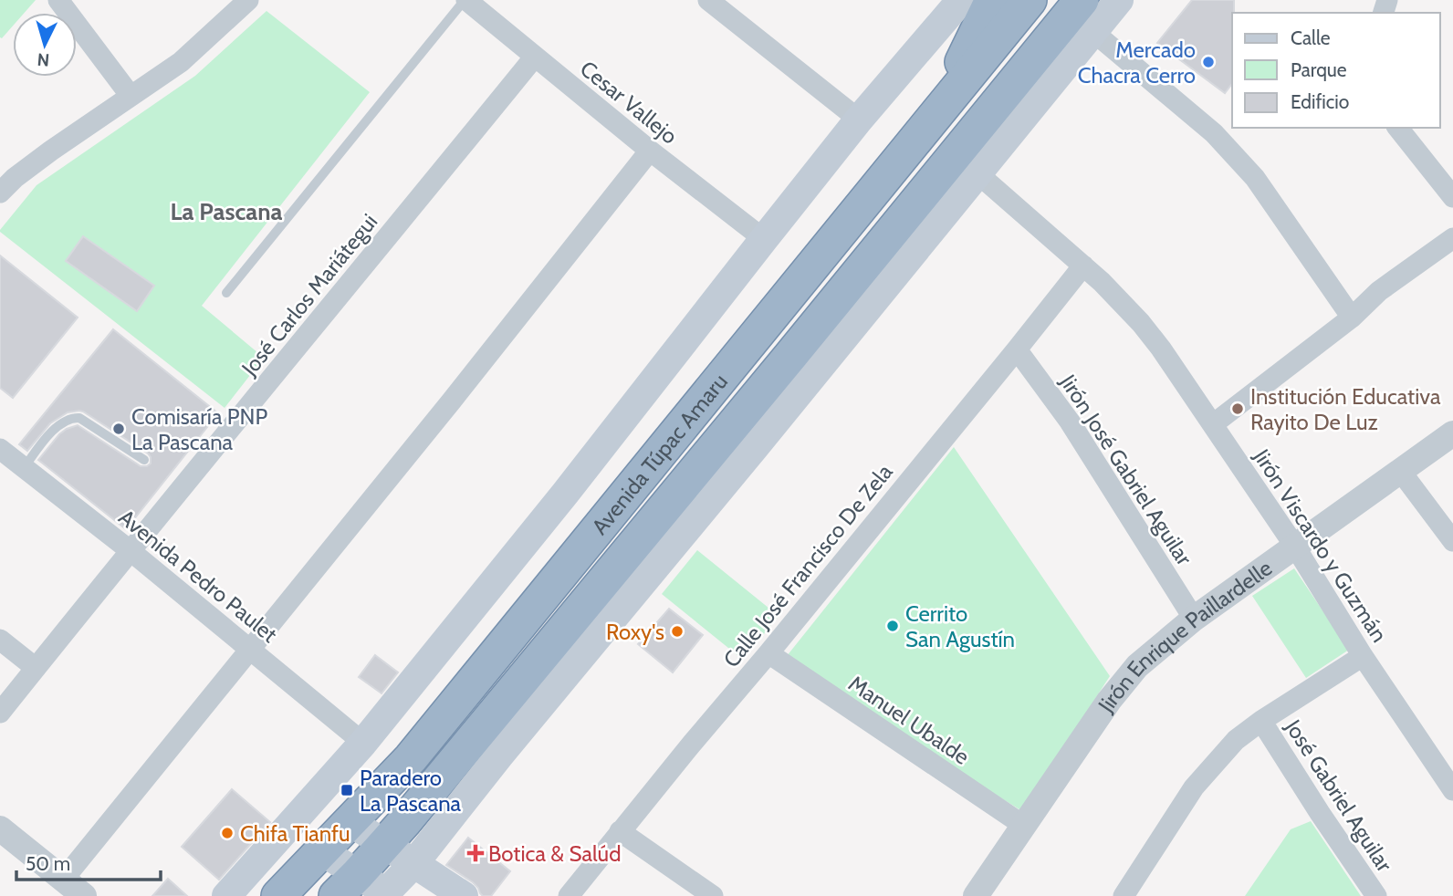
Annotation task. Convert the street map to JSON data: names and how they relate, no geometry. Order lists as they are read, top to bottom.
{
  "streets": {
    "highway": ["Avenida Túpac Amaru"],
    "street": [
      "Cesar Vallejo",
      "José Carlos Mariátegui",
      "Jirón José Gabriel Aguilar",
      "Jirón Viscardo y Guzmán",
      "Calle José Francisco De Zela",
      "Avenida Pedro Paulet",
      "Jirón Enrique Paillardelle",
      "Manuel Ubalde",
      "José Gabriel Aguilar"
    ]
  },
  "crossings": [
    ["Cesar Vallejo", "José Carlos Mariátegui"],
    ["José Carlos Mariátegui", "Avenida Pedro Paulet"],
    ["Jirón José Gabriel Aguilar", "Calle José Francisco De Zela"],
    ["Jirón José Gabriel Aguilar", "Jirón Enrique Paillardelle"],
    ["Jirón Viscardo y Guzmán", "Calle José Francisco De Zela"],
    ["Jirón Viscardo y Guzmán", "Jirón Enrique Paillardelle"],
    ["Calle José Francisco De Zela", "Manuel Ubalde"],
    ["Jirón Enrique Paillardelle", "Manuel Ubalde"]
  ],
  "districts": ["La Pascana"],
  "places": {
    "other": [
      "Mercado Chacra Cerro",
      "Institución Educativa Rayito De Luz",
      "Comisaría PNP La Pascana",
      "Cerrito San Agustín",
      "Roxy's",
      "Chifa Tianfu"
    ],
    "transit": ["Paradero La Pascana"],
    "health": ["Botica & Salúd"]
  },
  "legend": ["Calle", "Parque", "Edificio"],
  "scale_bar": "50 m",
  "north": "bottom"
}
